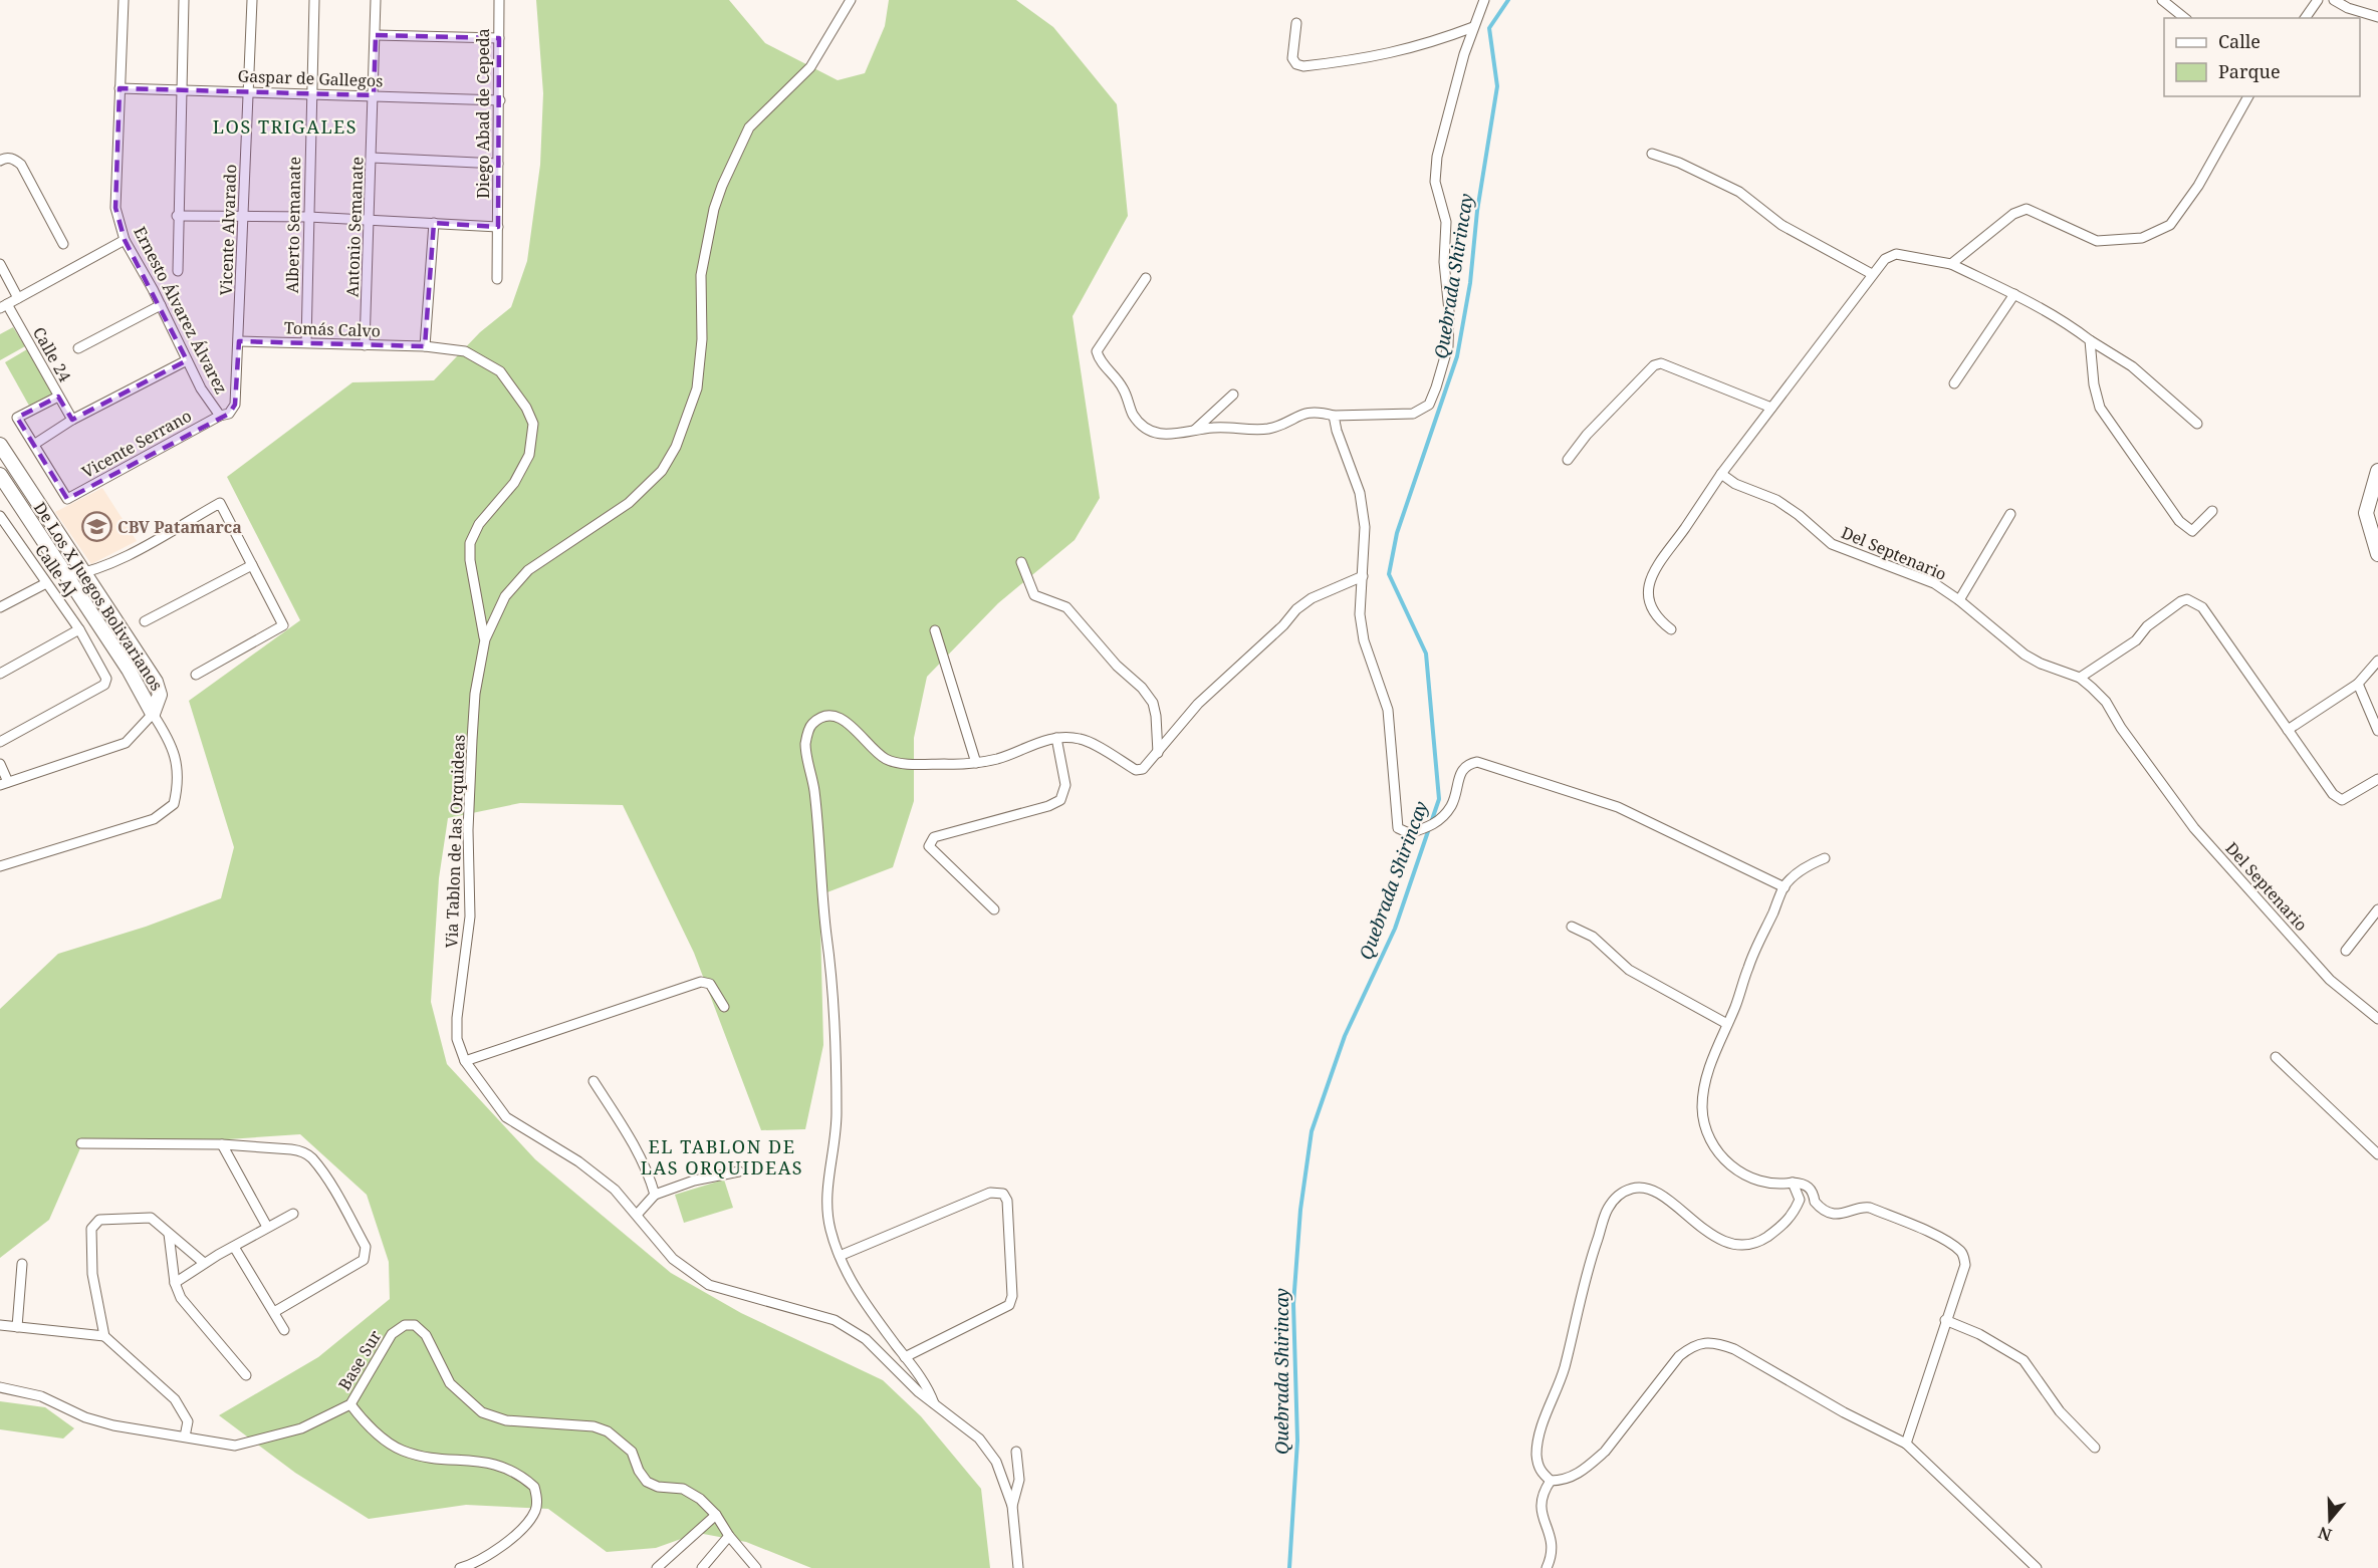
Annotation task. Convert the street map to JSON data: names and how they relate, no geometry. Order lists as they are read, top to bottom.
{
  "streets": {
    "street": [
      "Gaspar de Gallegos",
      "Diego Abad de Cepeda",
      "Alberto Semanate",
      "Antonio Semanate",
      "Vicente Alvarado",
      "Ernesto Álvarez Álvarez",
      "Tomás Calvo",
      "Calle 24",
      "Vicente Serrano",
      "Del Septenario",
      "Calle AJ",
      "De Los X Juegos Bolivarianos",
      "Via Tablon de las Orquideas",
      "Base Sur"
    ]
  },
  "crossings": [
    ["Gaspar de Gallegos", "Diego Abad de Cepeda"],
    ["Gaspar de Gallegos", "Alberto Semanate"],
    ["Gaspar de Gallegos", "Antonio Semanate"],
    ["Gaspar de Gallegos", "Vicente Alvarado"],
    ["Gaspar de Gallegos", "Ernesto Álvarez Álvarez"],
    ["Alberto Semanate", "Tomás Calvo"],
    ["Antonio Semanate", "Tomás Calvo"],
    ["Vicente Alvarado", "Ernesto Álvarez Álvarez"],
    ["Vicente Alvarado", "Tomás Calvo"],
    ["Vicente Alvarado", "Vicente Serrano"],
    ["Ernesto Álvarez Álvarez", "Vicente Serrano"],
    ["Tomás Calvo", "Via Tablon de las Orquideas"]
  ],
  "districts": ["LOS TRIGALES", "EL TABLON DE LAS ORQUIDEAS"],
  "water": ["Quebrada Shirincay"],
  "places": {
    "school or university": ["CBV Patamarca"]
  },
  "legend": ["Calle", "Parque"],
  "north": "bottom"
}
